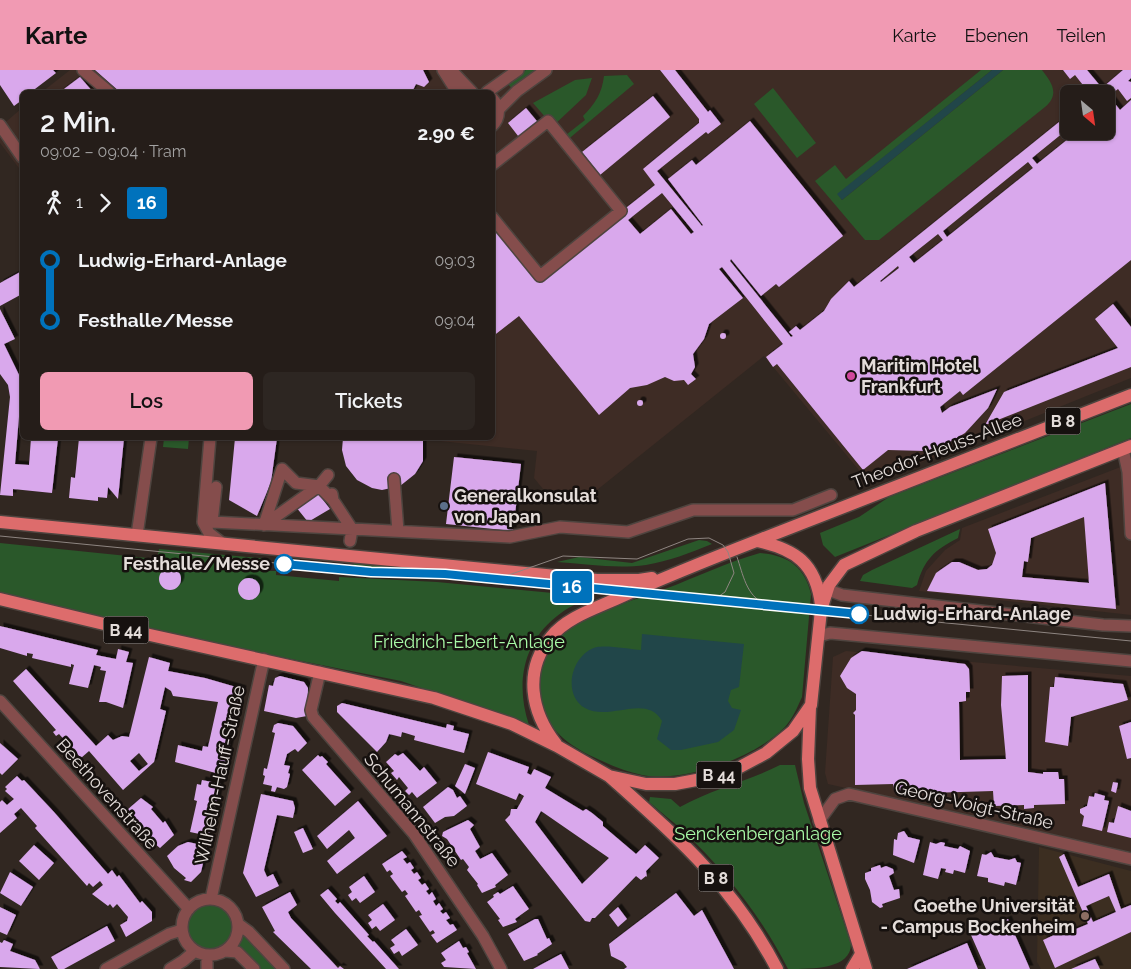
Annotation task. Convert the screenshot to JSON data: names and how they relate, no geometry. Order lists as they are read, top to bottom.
{
  "streets": {
    "main road": ["B 8", "Theodor-Heuss-Allee", "B 44"],
    "street": [
      "Wilhelm-Hauff-Straße",
      "Beethovenstraße",
      "Georg-Voigt-Straße",
      "Schumannstraße"
    ]
  },
  "crossings": [
    ["B 8", "Theodor-Heuss-Allee"],
    ["B 8", "B 44"],
    ["B 44", "Wilhelm-Hauff-Straße"],
    ["B 44", "Schumannstraße"],
    ["Wilhelm-Hauff-Straße", "Beethovenstraße"]
  ],
  "parks": ["Friedrich-Ebert-Anlage", "Senckenberganlage"],
  "places": [
    "Maritim Hotel Frankfurt",
    "Generalkonsulat von Japan",
    "Festhalle/Messe",
    "Ludwig-Erhard-Anlage",
    "Goethe Universität - Campus Bockenheim"
  ],
  "lines": ["tram line 16"],
  "north": "bottom right",
  "page": {
    "header": "Karte",
    "nav": ["Karte", "Ebenen", "Teilen"],
    "on_map": "16",
    "heading": ["2 Min.", "09:02 – 09:04 · Tram", "2.90 €"],
    "legs": ["1", "16"],
    "list": [
      {
        "name": "Ludwig-Erhard-Anlage",
        "value": "09:03"
      },
      {
        "name": "Festhalle/Messe",
        "value": "09:04"
      }
    ],
    "buttons": ["Los", "Tickets"]
  }
}
